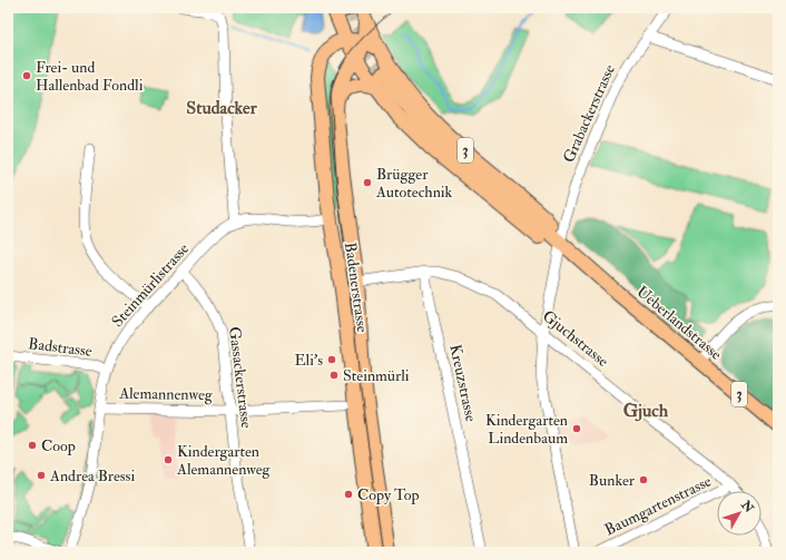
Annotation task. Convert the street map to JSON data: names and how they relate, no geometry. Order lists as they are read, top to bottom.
{
  "streets": {
    "main road": ["3", "Badenerstrasse", "Ueberlandstrasse"],
    "street": [
      "Grabackerstrasse",
      "Steinmürlistrasse",
      "Gjuchstrasse",
      "Badstrasse",
      "Gassackerstrasse",
      "Kreuzstrasse",
      "Alemannenweg",
      "Baumgartenstrasse"
    ]
  },
  "crossings": [
    ["Grabackerstrasse", "Ueberlandstrasse"],
    ["Grabackerstrasse", "Gjuchstrasse"],
    ["Steinmürlistrasse", "Badenerstrasse"],
    ["Steinmürlistrasse", "Badstrasse"],
    ["Steinmürlistrasse", "Gassackerstrasse"],
    ["Steinmürlistrasse", "Alemannenweg"],
    ["Badenerstrasse", "Ueberlandstrasse"],
    ["Badenerstrasse", "Gjuchstrasse"],
    ["Gjuchstrasse", "Kreuzstrasse"],
    ["Gjuchstrasse", "Baumgartenstrasse"],
    ["Gassackerstrasse", "Alemannenweg"]
  ],
  "districts": ["Studacker", "Gjuch"],
  "places": [
    "Frei- und Hallenbad Fondli",
    "Brügger Autotechnik",
    "Eli's",
    "Steinmürli",
    "Kindergarten Lindenbaum",
    "Coop",
    "Kindergarten Alemannenweg",
    "Andrea Bressi",
    "Bunker",
    "Copy Top"
  ],
  "north": "top right"
}
